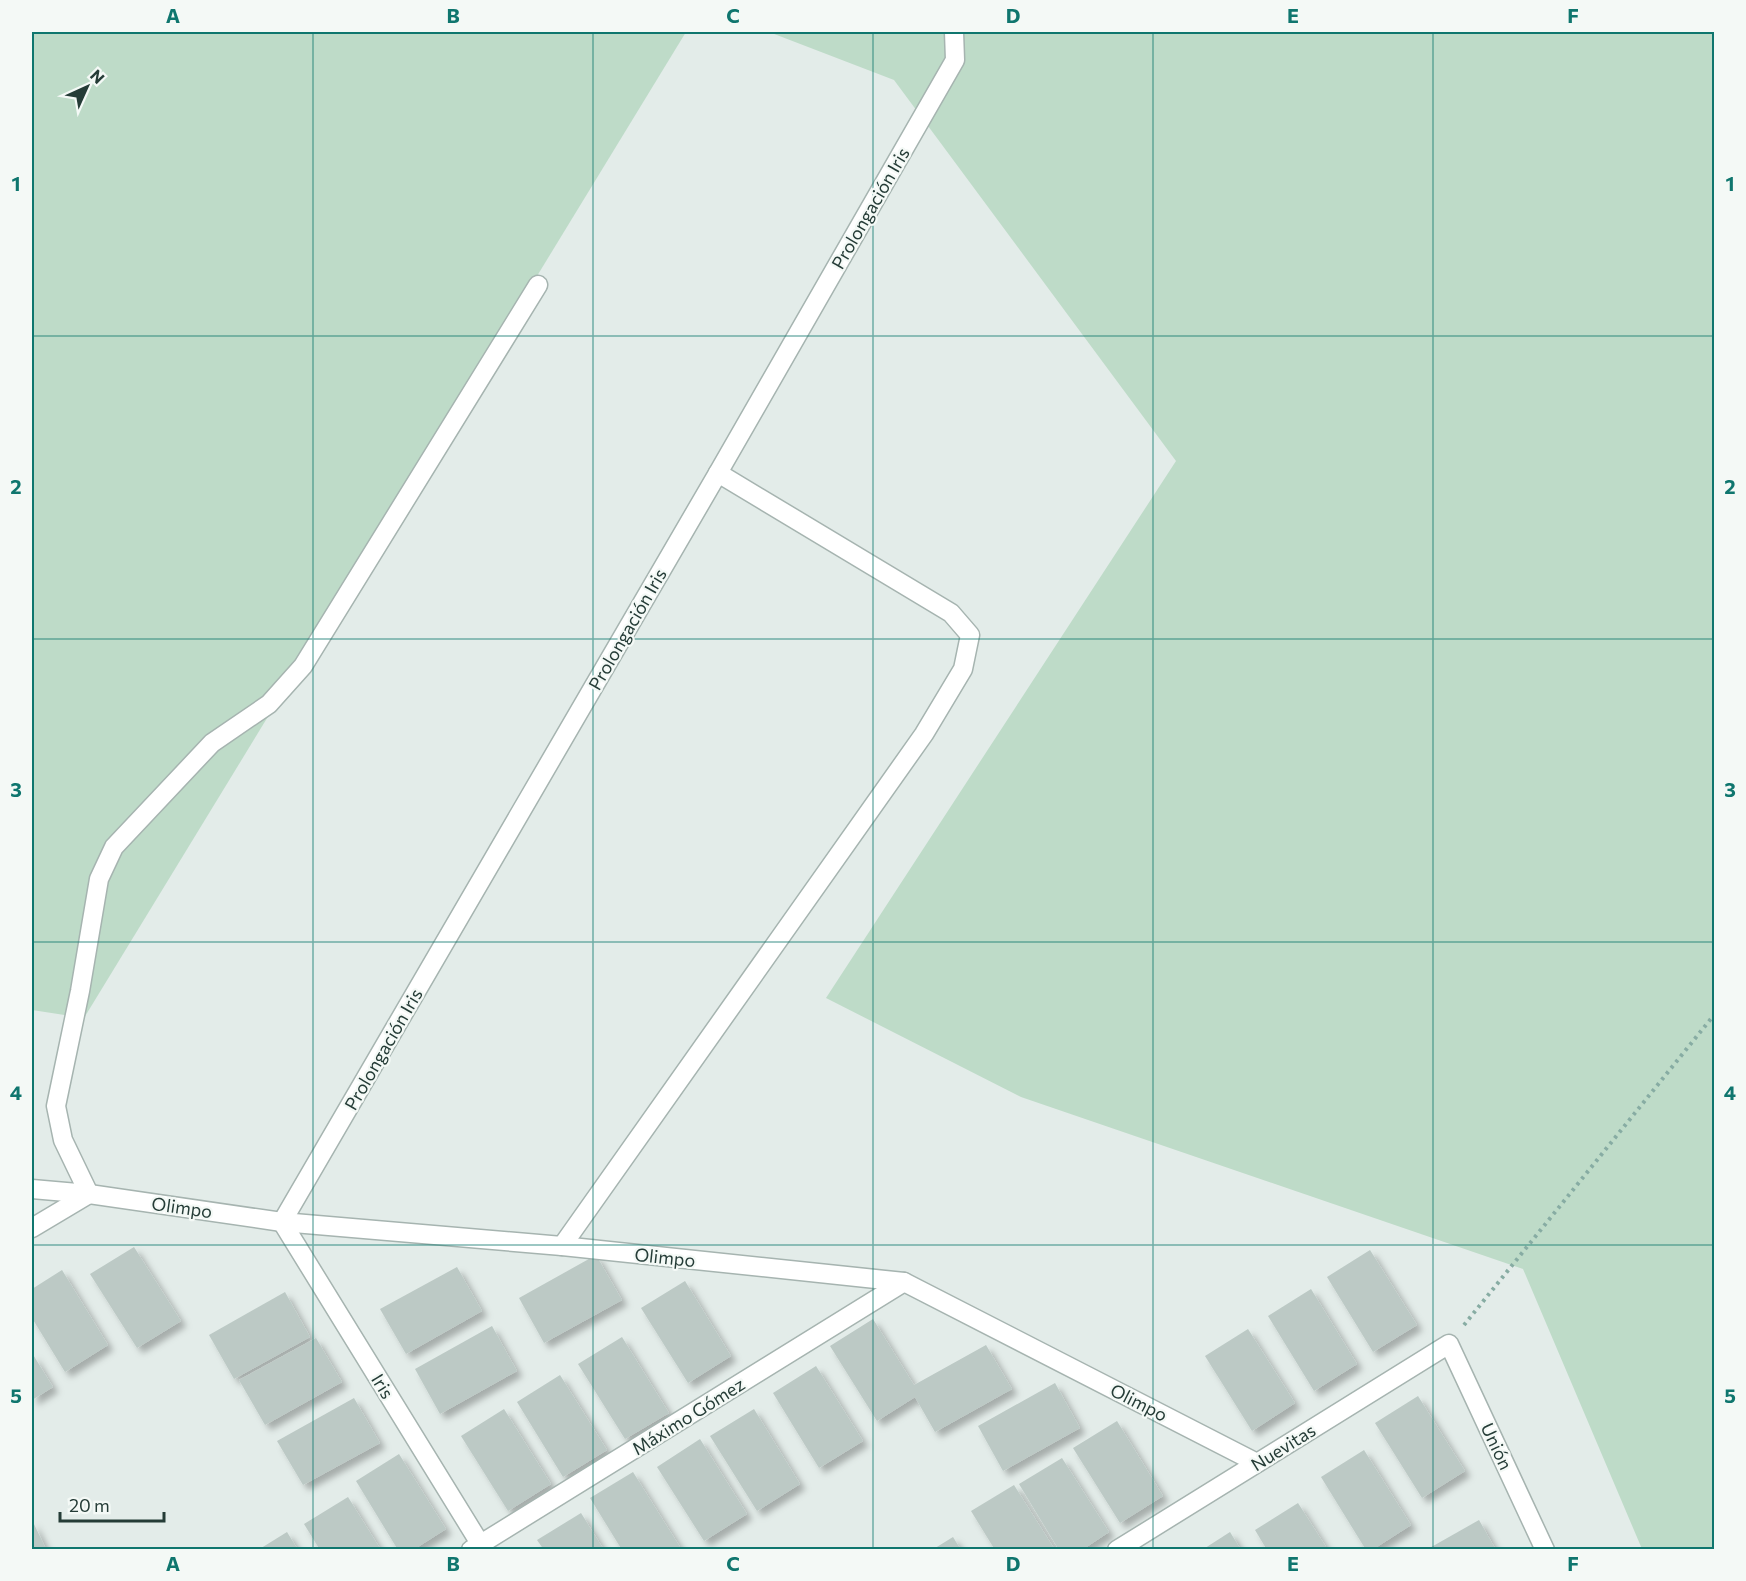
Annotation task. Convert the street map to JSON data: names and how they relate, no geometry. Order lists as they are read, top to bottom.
{
  "streets": {
    "street": [
      "Prolongación Iris",
      "Olimpo",
      "Iris",
      "Máximo Gómez",
      "Unión",
      "Nuevitas"
    ]
  },
  "crossings": [
    ["Prolongación Iris", "Olimpo"],
    ["Prolongación Iris", "Iris"],
    ["Olimpo", "Iris"],
    ["Olimpo", "Máximo Gómez"],
    ["Olimpo", "Nuevitas"],
    ["Iris", "Máximo Gómez"],
    ["Unión", "Nuevitas"]
  ],
  "scale_bar": "20 m",
  "north": "top right",
  "grid": {
    "columns": [
      "A",
      "B",
      "C",
      "D",
      "E",
      "F"
    ],
    "rows": [
      "1",
      "2",
      "3",
      "4",
      "5"
    ]
  }
}
